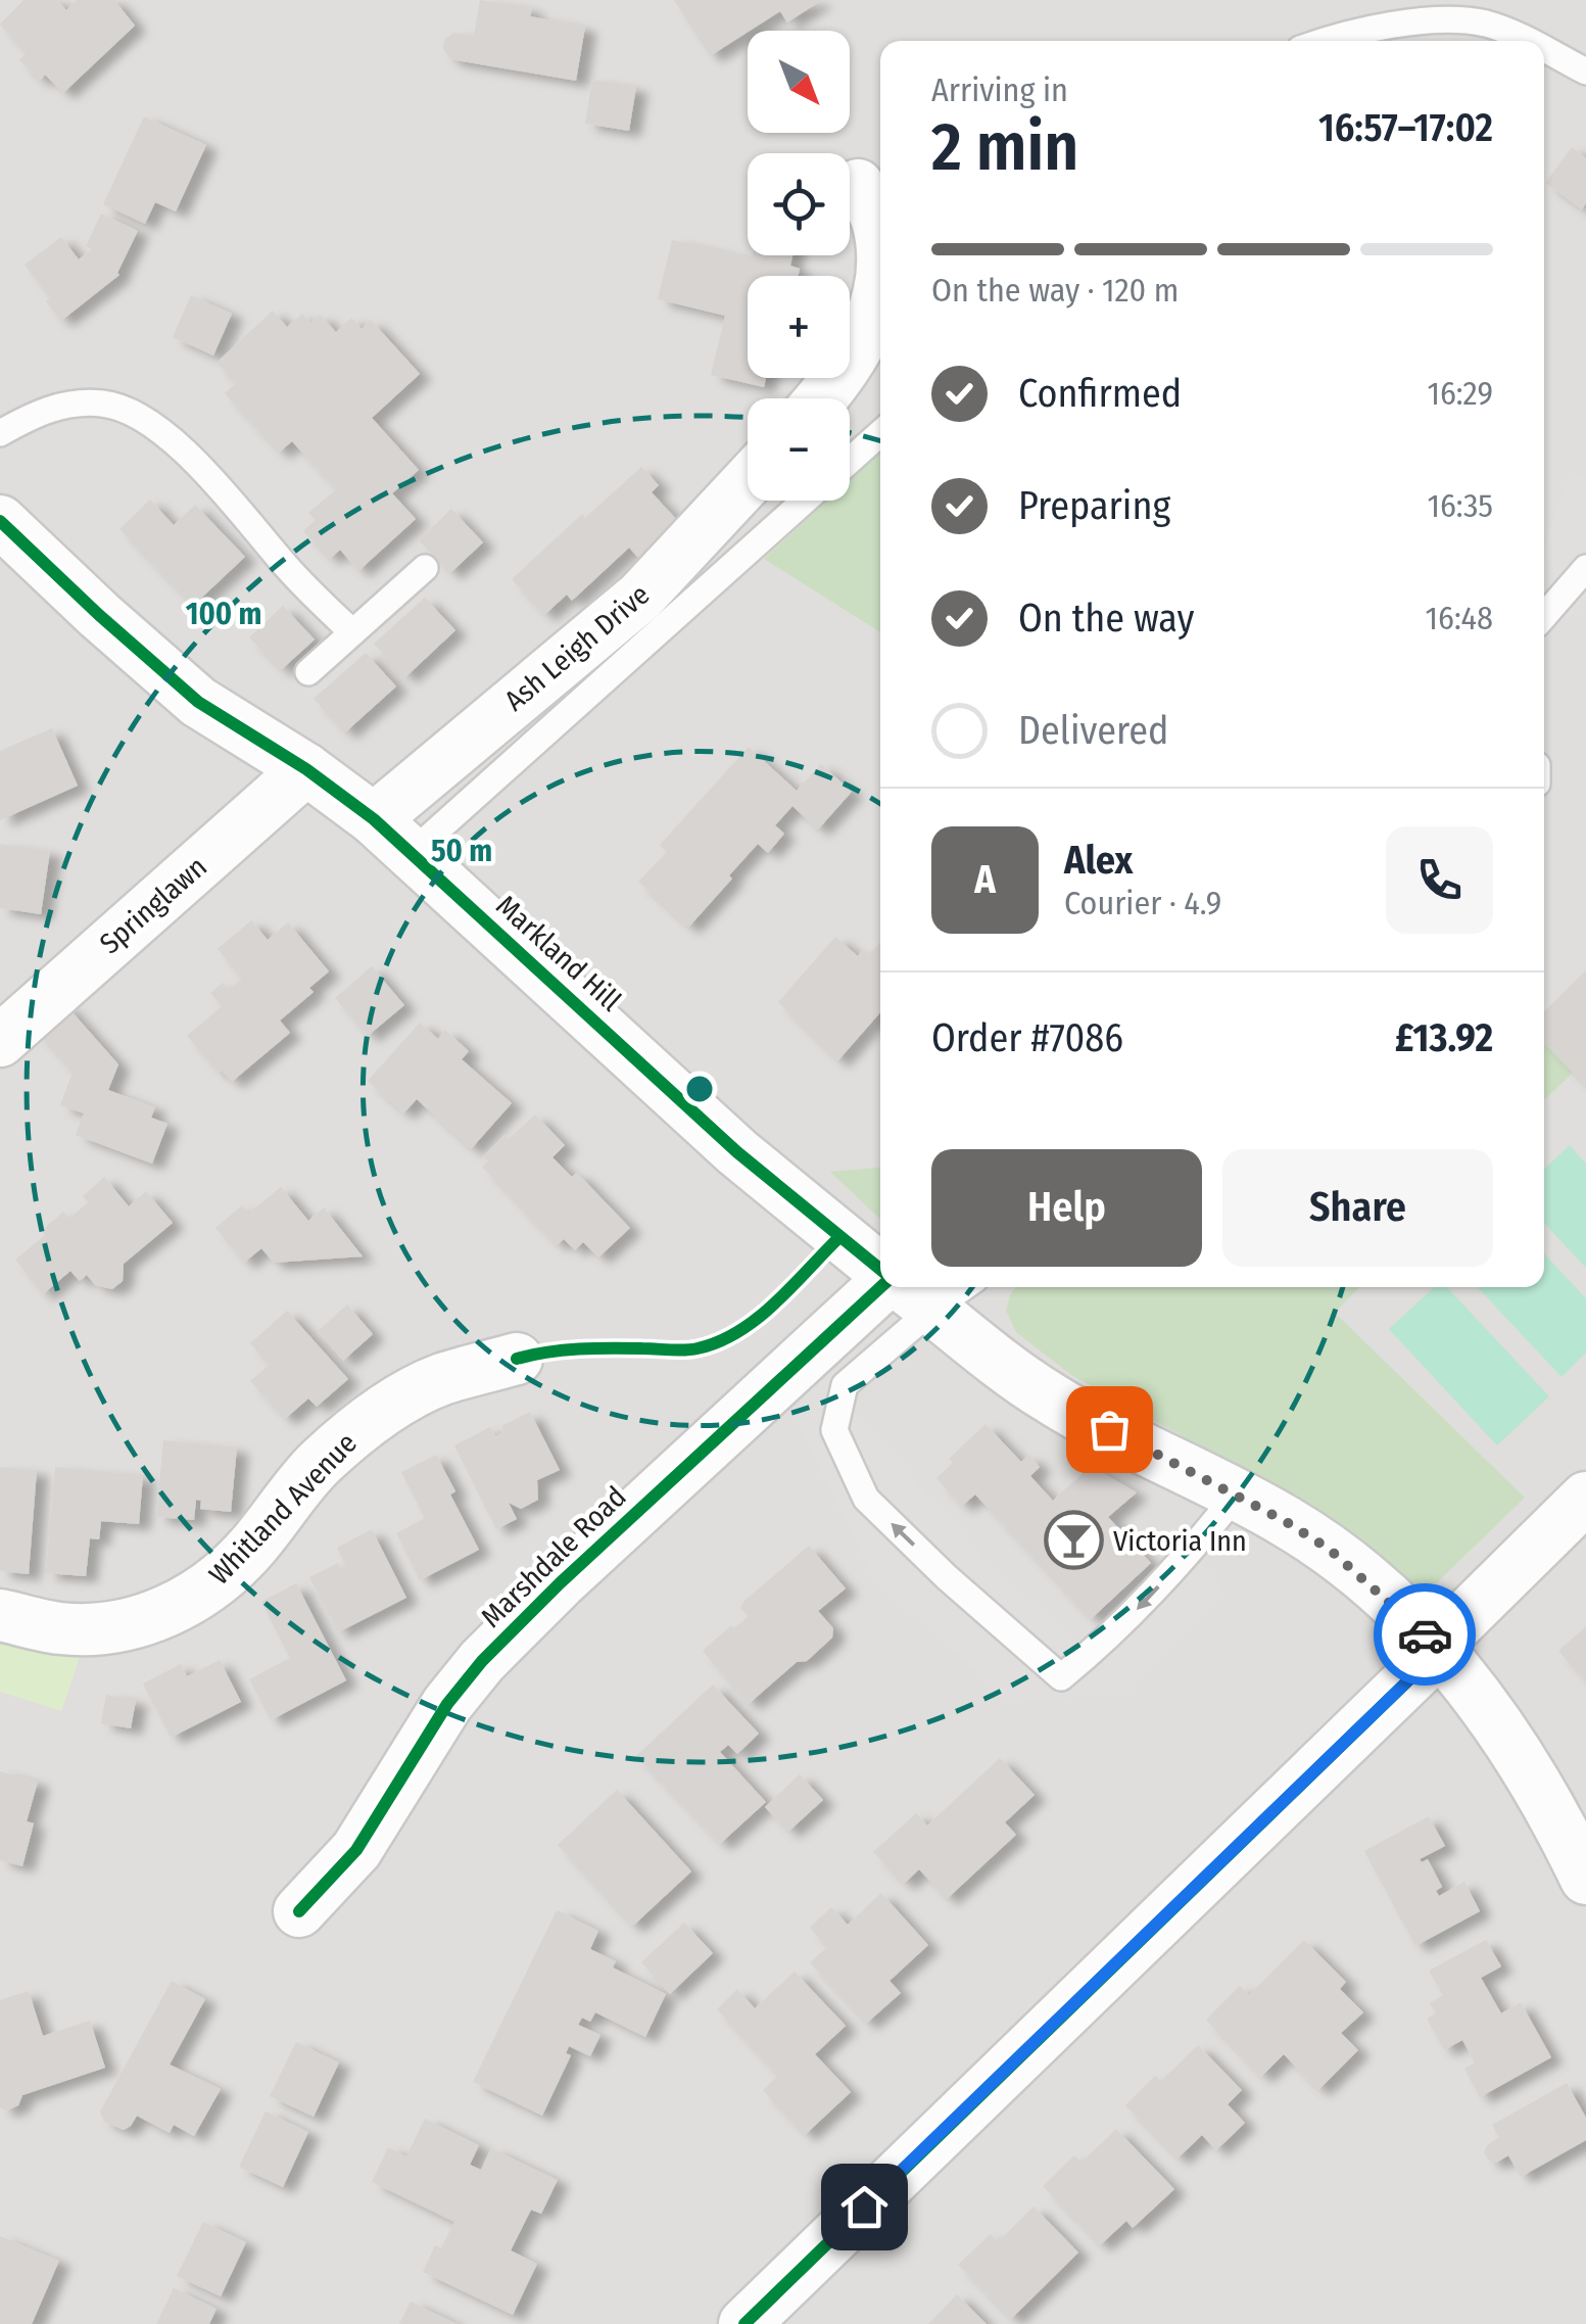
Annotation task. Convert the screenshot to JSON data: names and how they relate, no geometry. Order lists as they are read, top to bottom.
{
  "streets": {
    "street": [
      "Ash Leigh Drive",
      "Springlawn",
      "Markland Hill",
      "Whitland Avenue",
      "Marshdale Road"
    ]
  },
  "crossings": [
    ["Ash Leigh Drive", "Markland Hill"],
    ["Springlawn", "Markland Hill"]
  ],
  "places": {
    "bar": ["Victoria Inn"]
  },
  "north": "bottom right",
  "page": {
    "map_buttons": ["+", "−"],
    "heading": ["2 min", "Arriving in", "16:57–17:02"],
    "panel": [
      "Alex",
      "Courier · 4.9",
      "Order #7086",
      "£13.92"
    ],
    "bar": "On the way · 120 m",
    "list": [
      ["Confirmed", "16:29"],
      ["Preparing", "16:35"],
      ["On the way", "16:48"],
      "Delivered"
    ],
    "round": "A",
    "buttons": ["Help", "Share"]
  },
  "rings": ["100 m", "50 m"]
}
